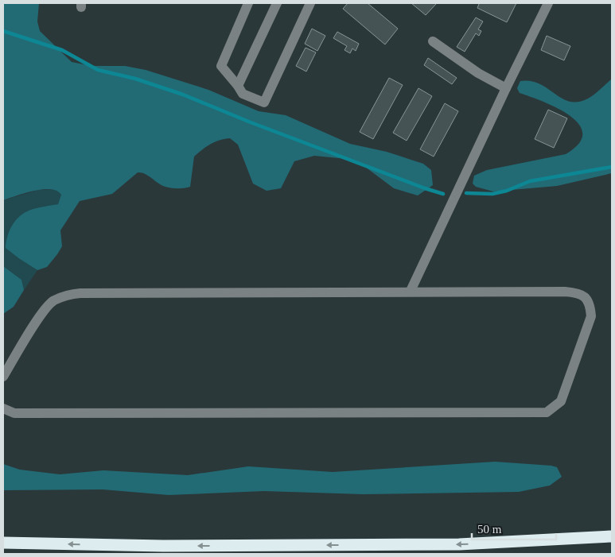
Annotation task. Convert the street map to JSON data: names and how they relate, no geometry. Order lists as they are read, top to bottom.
{
  "scale_bar": "50 m"
}
